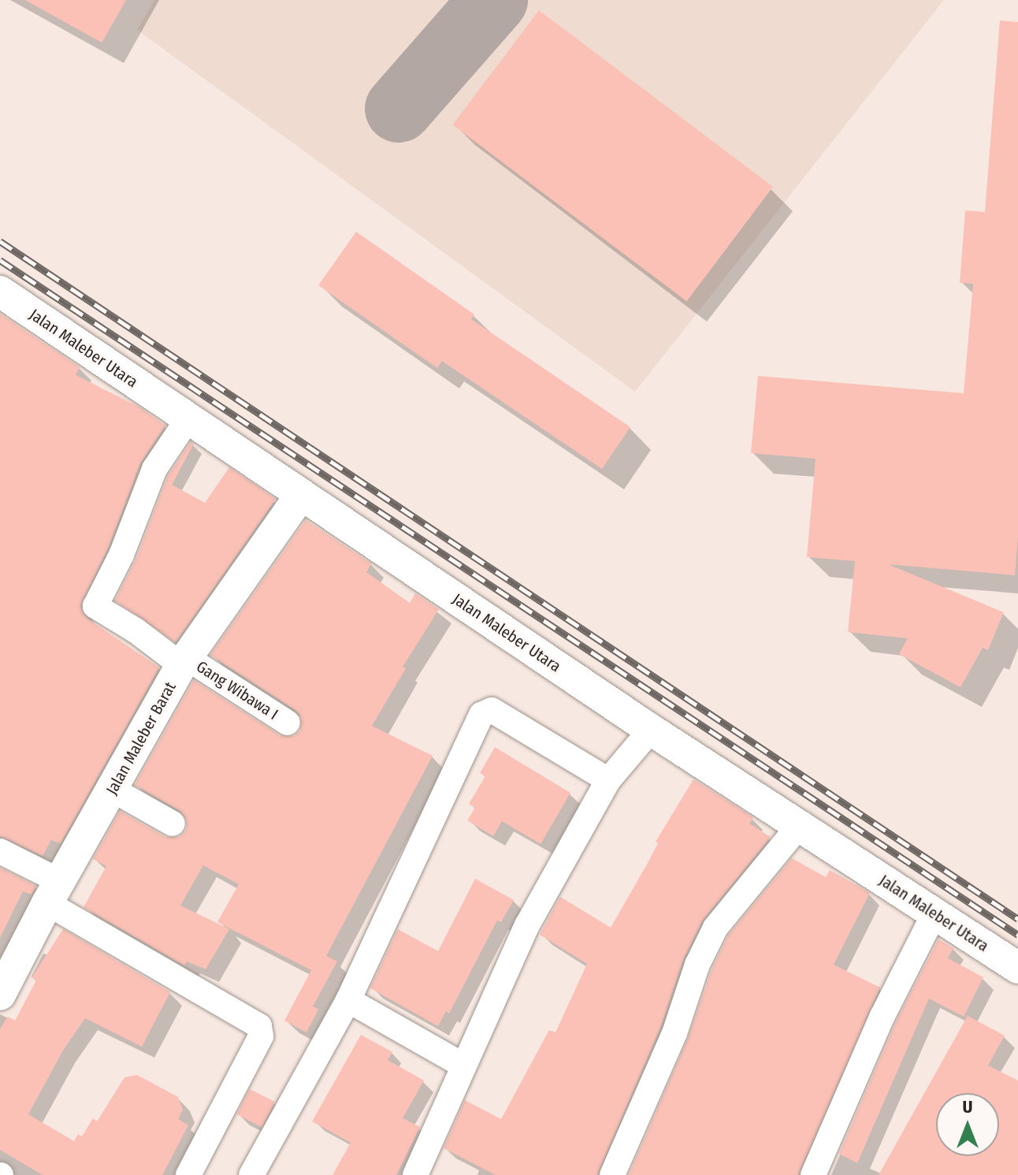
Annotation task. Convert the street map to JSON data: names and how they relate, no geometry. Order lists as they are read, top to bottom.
{
  "streets": {
    "street": ["Jalan Maleber Utara", "Gang Wibawa I", "Jalan Maleber Barat"]
  },
  "crossings": [
    ["Jalan Maleber Utara", "Gang Wibawa I"],
    ["Jalan Maleber Utara", "Jalan Maleber Barat"],
    ["Gang Wibawa I", "Jalan Maleber Barat"]
  ],
  "north": "top"
}
